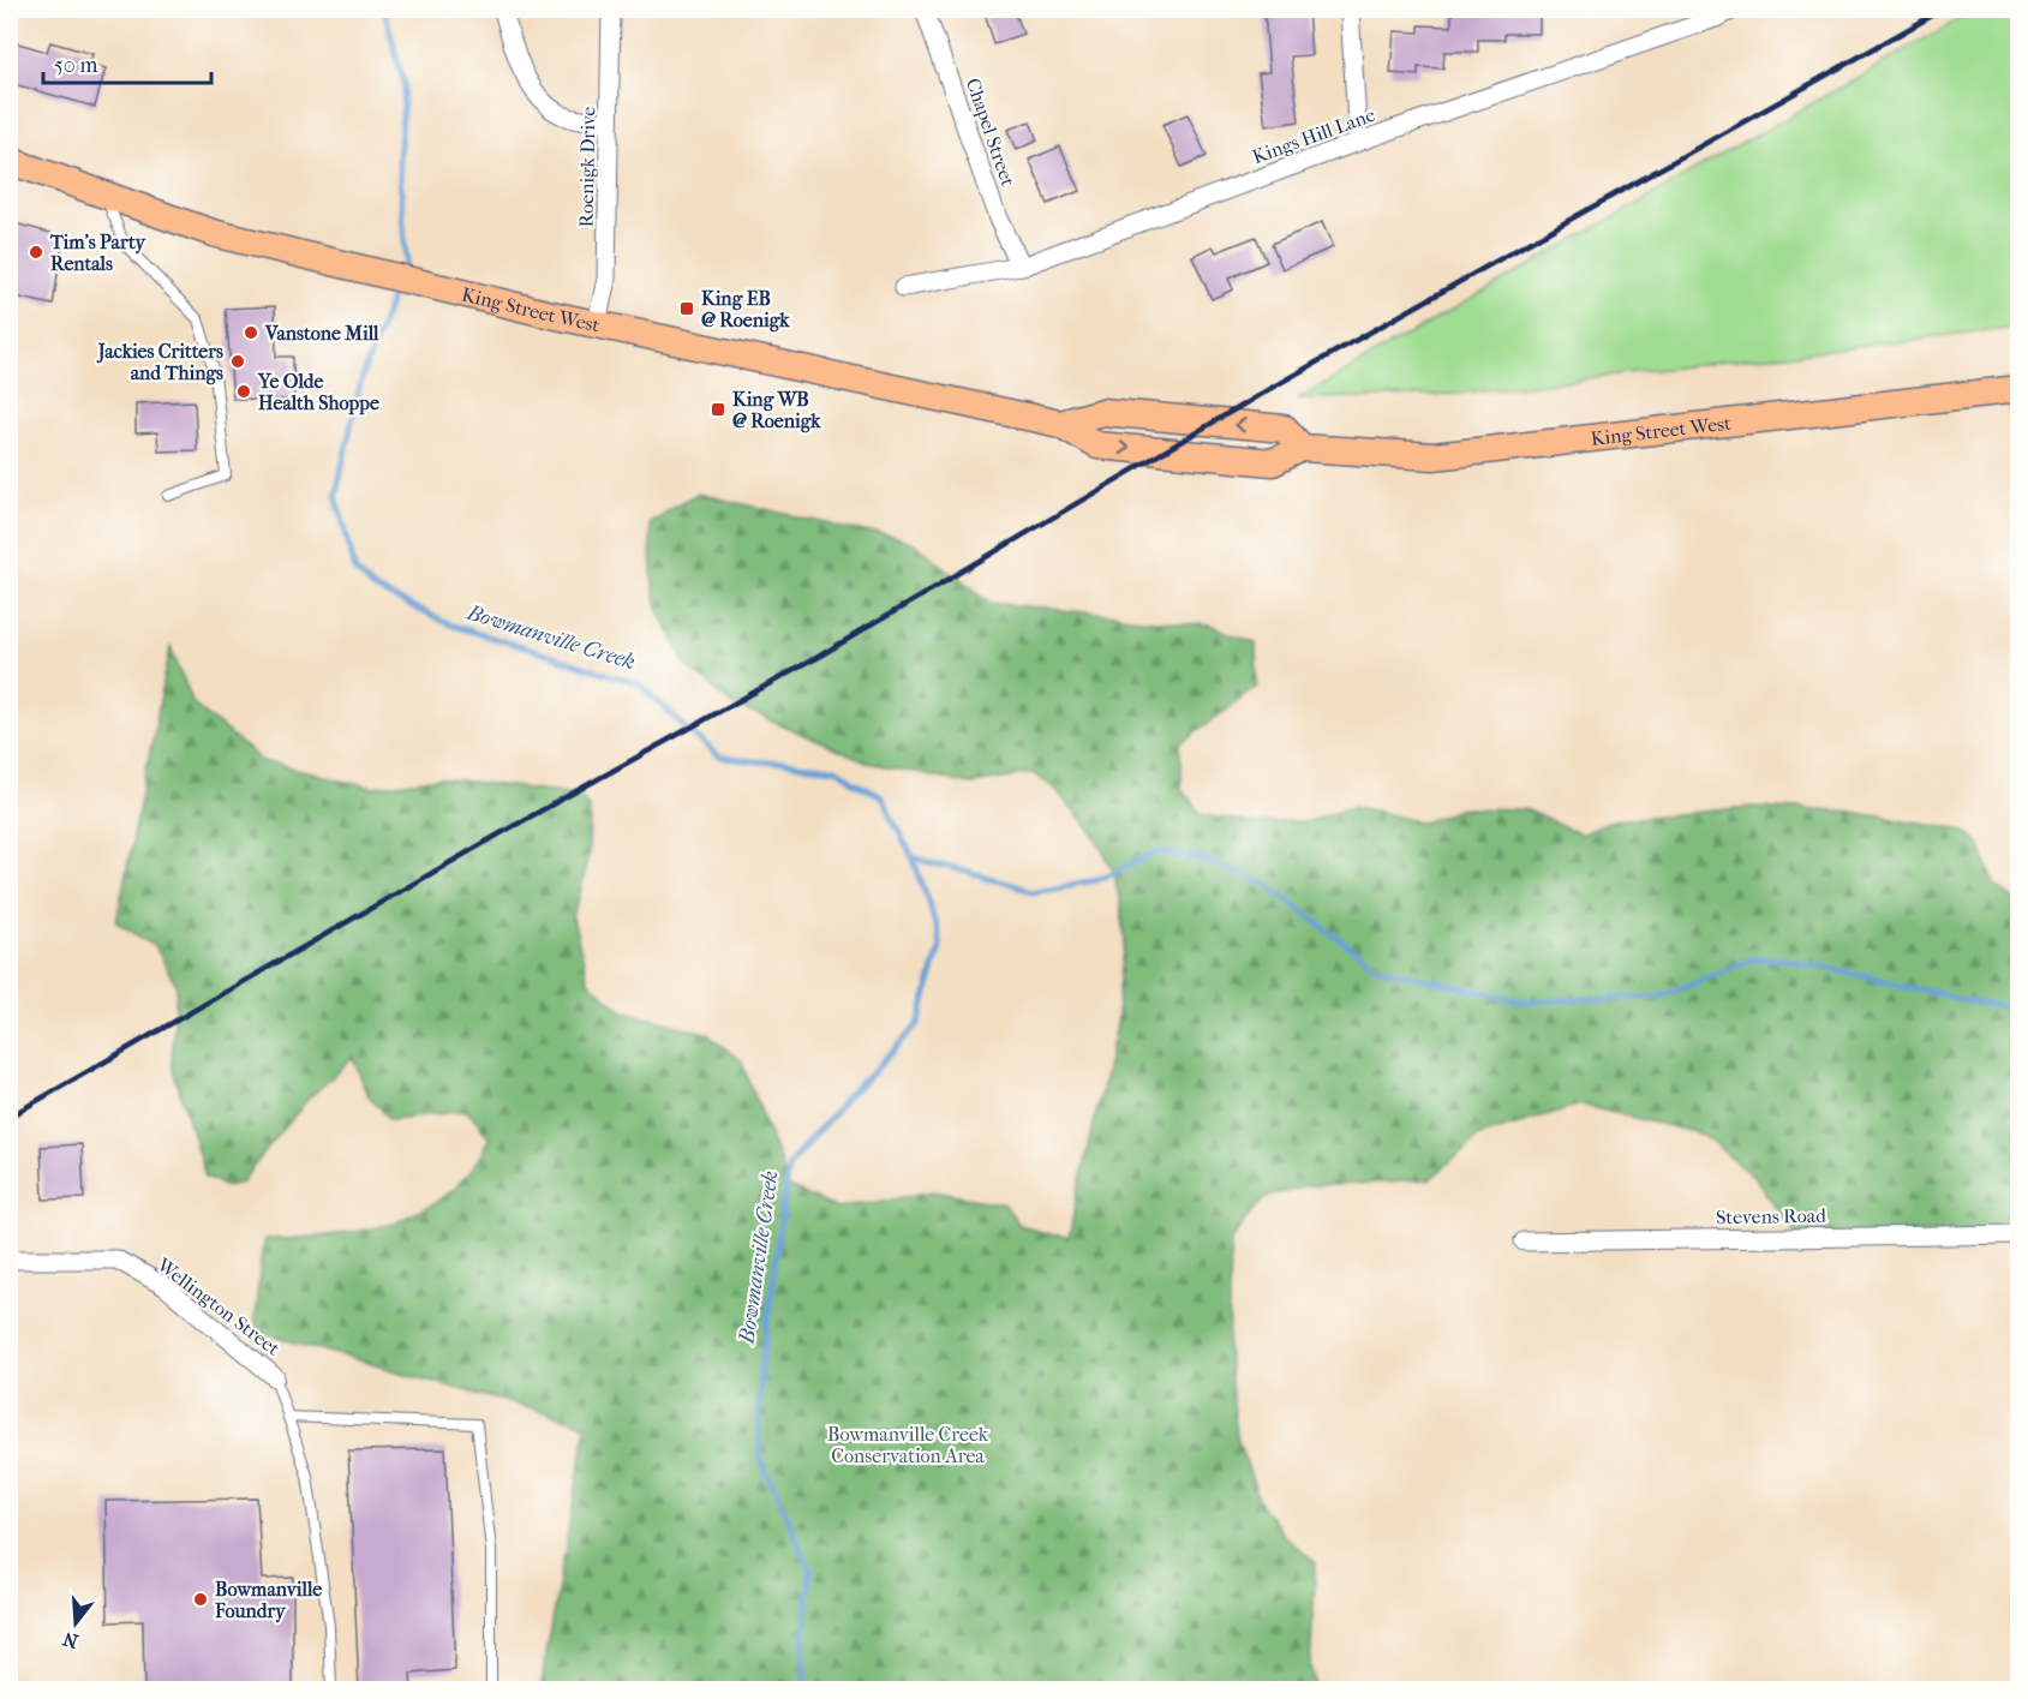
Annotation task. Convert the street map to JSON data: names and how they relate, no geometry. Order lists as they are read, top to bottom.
{
  "streets": {
    "main road": ["King Street West"],
    "street": [
      "Chapel Street",
      "Kings Hill Lane",
      "Roenigk Drive",
      "Stevens Road",
      "Wellington Street"
    ]
  },
  "crossings": [
    ["Chapel Street", "Kings Hill Lane"],
    ["Roenigk Drive", "King Street West"]
  ],
  "water": ["Bowmanville Creek"],
  "parks": ["Bowmanville Creek Conservation Area"],
  "places": {
    "other": [
      "Tim's Party Rentals",
      "Vanstone Mill",
      "Jackies Critters and Things",
      "Ye Olde Health Shoppe",
      "Bowmanville Foundry"
    ],
    "transit": ["King EB @ Roenigk", "King WB @ Roenigk"]
  },
  "scale_bar": "50 m",
  "north": "bottom"
}
